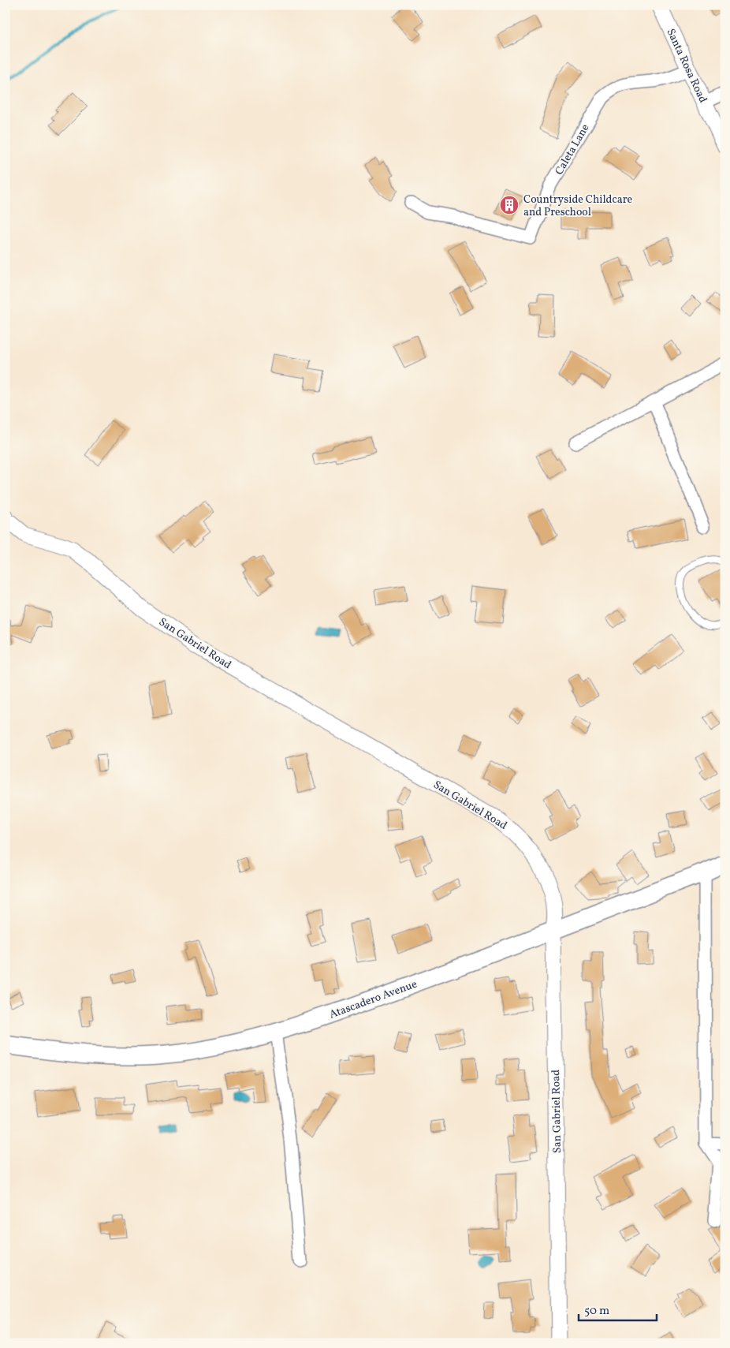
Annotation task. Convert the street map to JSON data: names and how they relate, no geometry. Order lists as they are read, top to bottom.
{
  "streets": {
    "main road": ["Atascadero Avenue"],
    "street": ["Santa Rosa Road", "Caleta Lane", "San Gabriel Road"]
  },
  "crossings": [
    ["Santa Rosa Road", "Caleta Lane"],
    ["San Gabriel Road", "Atascadero Avenue"]
  ],
  "places": {
    "building": ["Countryside Childcare and Preschool"]
  },
  "scale_bar": "50 m"
}
